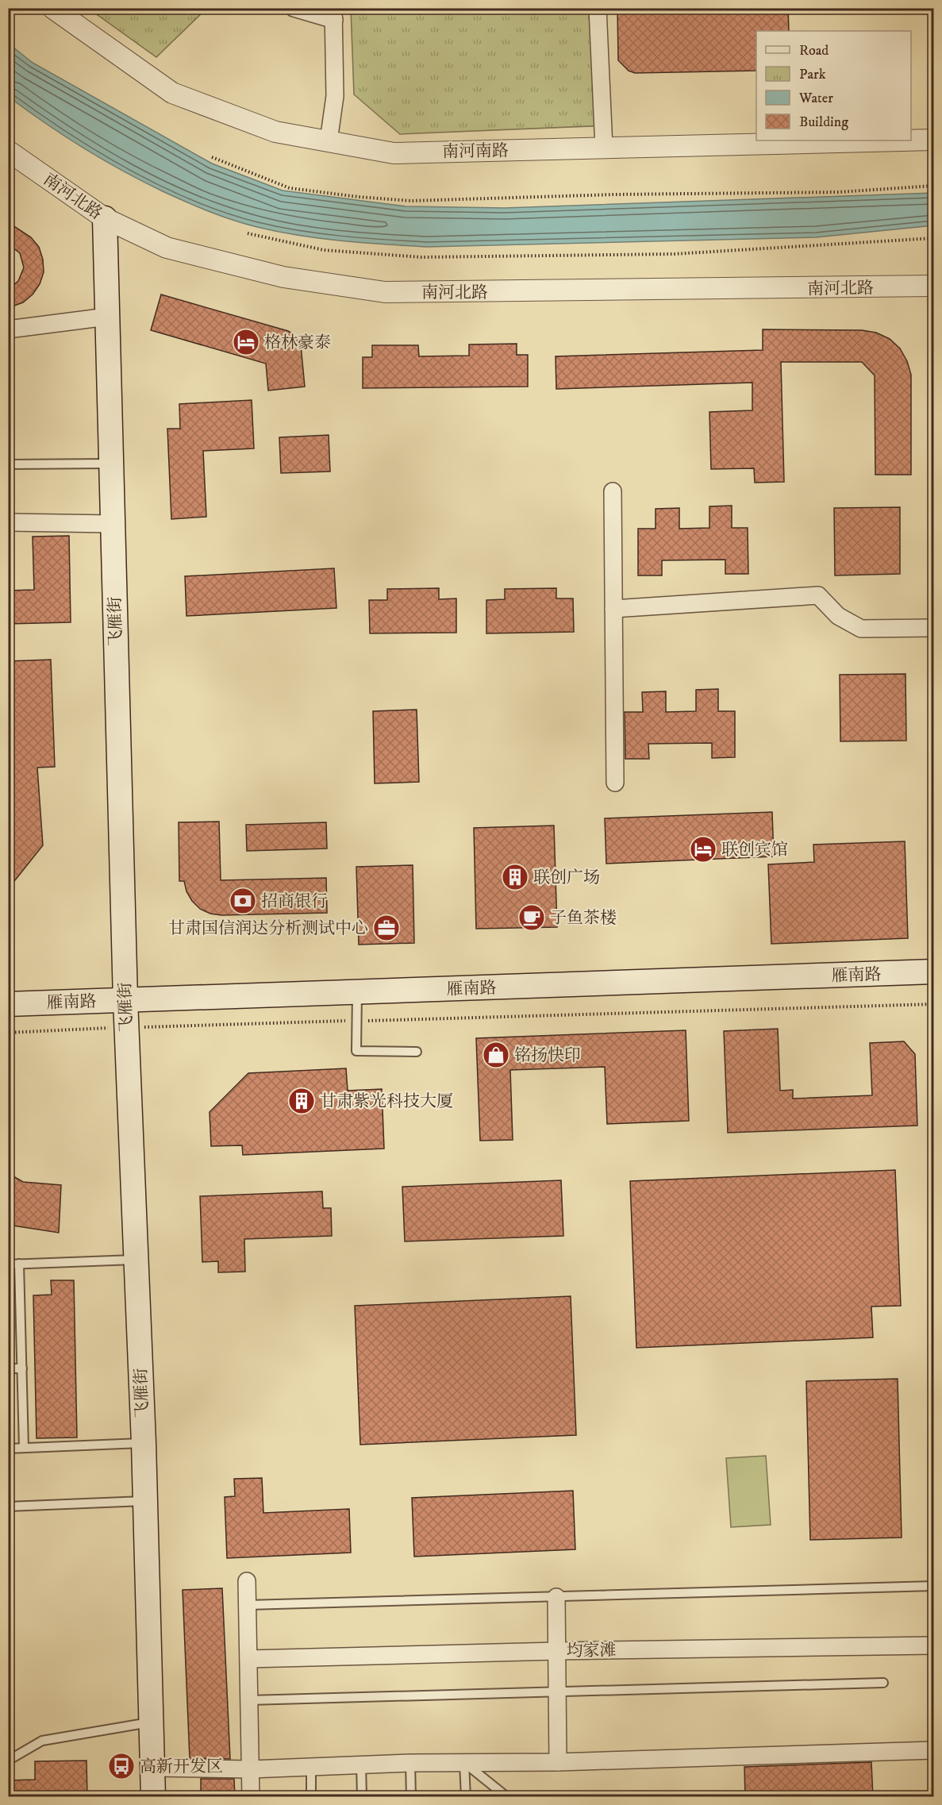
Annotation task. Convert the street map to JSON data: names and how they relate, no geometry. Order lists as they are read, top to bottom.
{
  "streets": {
    "main road": ["飞雁街", "雁南路"],
    "street": ["南河南路", "南河北路", "均家滩"]
  },
  "crossings": [
    ["南河北路", "飞雁街"],
    ["飞雁街", "雁南路"]
  ],
  "places": {
    "hotel": ["格林豪泰", "联创宾馆"],
    "building": ["联创广场", "甘肃紫光科技大厦"],
    "bank": ["招商银行"],
    "cafe": ["子鱼茶楼"],
    "office": ["甘肃国信润达分析测试中心"],
    "shop": ["铭扬快印"],
    "bus stop": ["高新开发区"]
  },
  "legend": [
    "Road",
    "Park",
    "Water",
    "Building"
  ]
}
